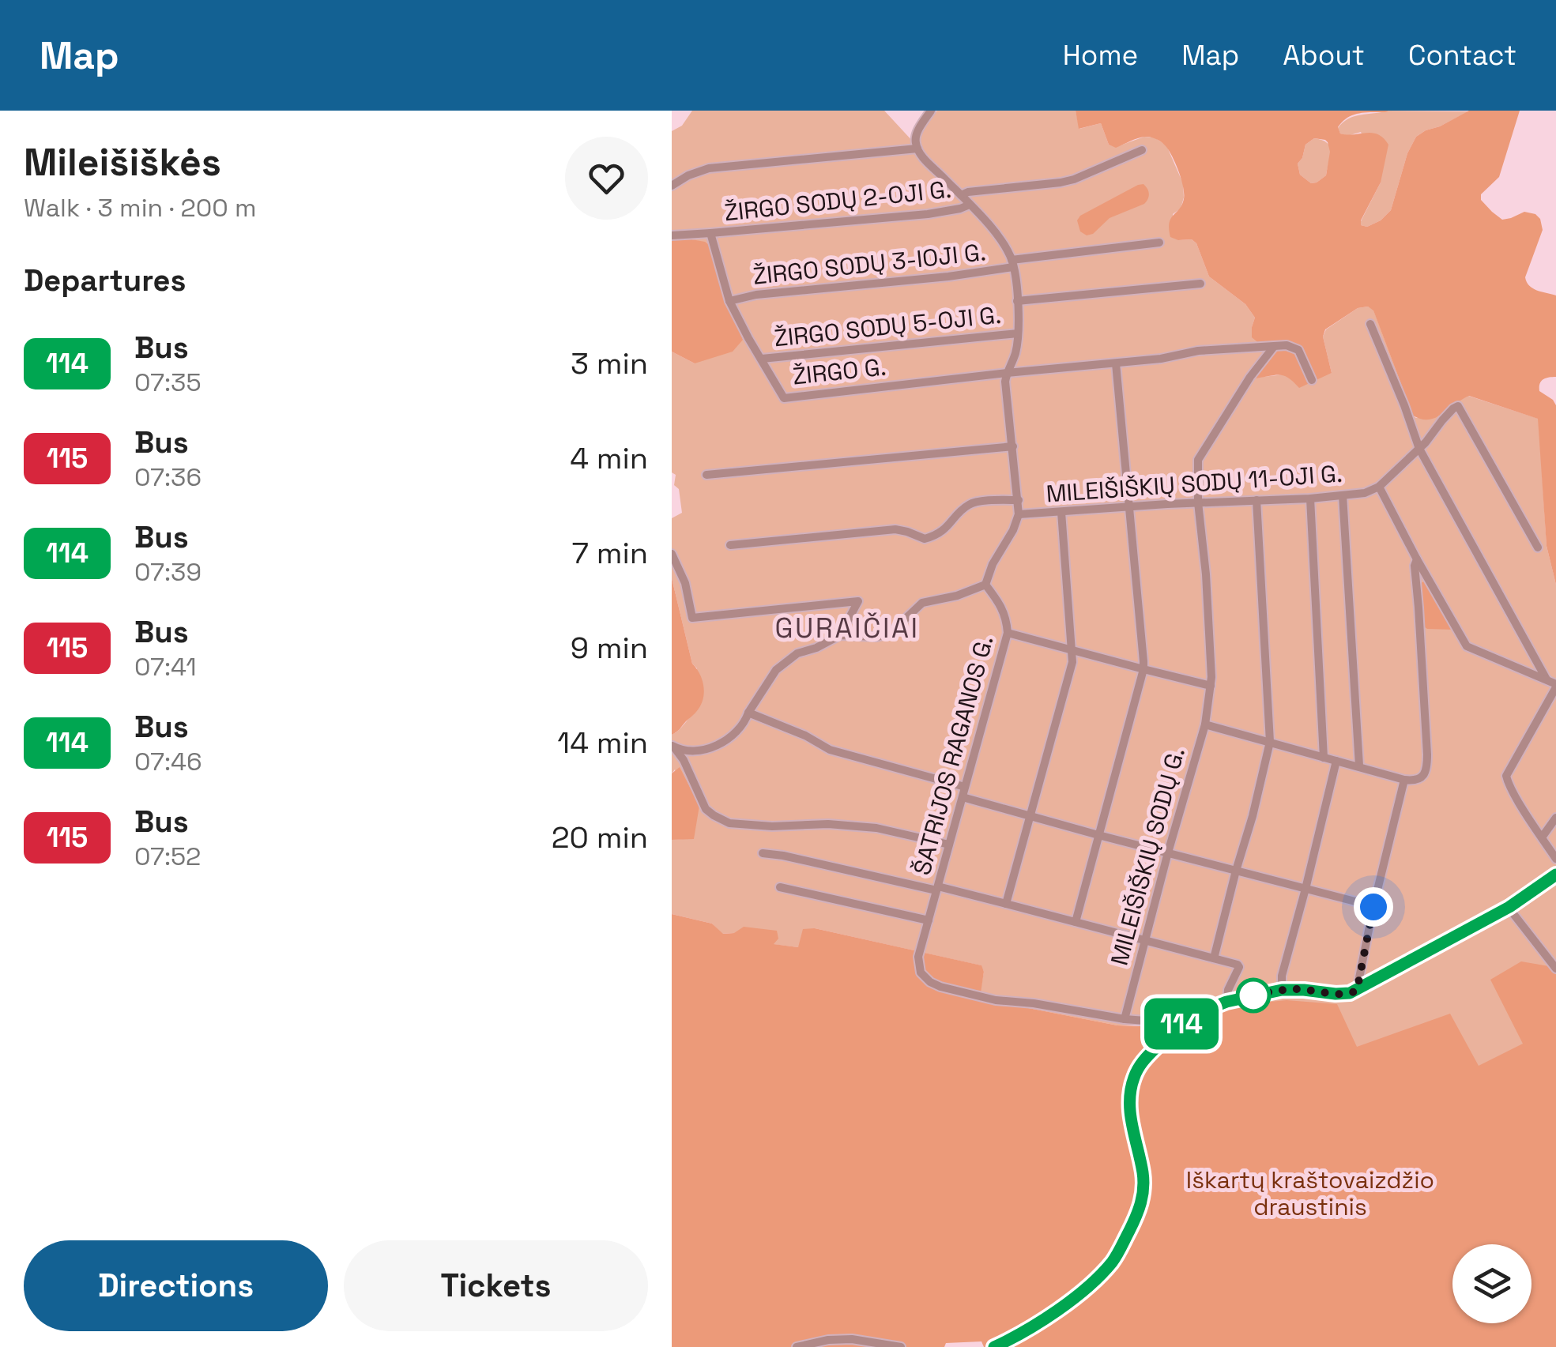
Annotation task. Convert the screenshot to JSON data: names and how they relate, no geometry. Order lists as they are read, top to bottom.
{
  "streets": {
    "street": [
      "ŽIRGO SODŲ 2-OJI G.",
      "ŽIRGO SODŲ 3-IOJI G.",
      "ŽIRGO SODŲ 5-OJI G.",
      "ŽIRGO G.",
      "MILEIŠIŠKIŲ SODŲ 11-OJI G.",
      "ŠATRIJOS RAGANOS G.",
      "MILEIŠIŠKIŲ SODŲ G."
    ]
  },
  "crossings": [
    ["ŽIRGO SODŲ 2-OJI G.", "ŽIRGO G."],
    ["ŽIRGO SODŲ 3-IOJI G.", "ŽIRGO G."],
    ["ŽIRGO SODŲ 5-OJI G.", "ŽIRGO G."],
    ["ŠATRIJOS RAGANOS G.", "MILEIŠIŠKIŲ SODŲ G."]
  ],
  "districts": ["GURAIČIAI"],
  "parks": ["Iškartų kraštovaizdžio draustinis"],
  "lines": ["bus line 114"],
  "page": {
    "header": "Map",
    "nav": [
      "Home",
      "Map",
      "About",
      "Contact"
    ],
    "heading": [
      ["Mileišiškės", "Walk · 3 min · 200 m"],
      "Departures"
    ],
    "on_map": "114",
    "list": [
      {
        "mark": "114",
        "name": "Bus",
        "note": "07:35",
        "value": "3 min"
      },
      {
        "mark": "115",
        "name": "Bus",
        "note": "07:36",
        "value": "4 min"
      },
      {
        "mark": "114",
        "name": "Bus",
        "note": "07:39",
        "value": "7 min"
      },
      {
        "mark": "115",
        "name": "Bus",
        "note": "07:41",
        "value": "9 min"
      },
      {
        "mark": "114",
        "name": "Bus",
        "note": "07:46",
        "value": "14 min"
      },
      {
        "mark": "115",
        "name": "Bus",
        "note": "07:52",
        "value": "20 min"
      }
    ],
    "buttons": ["Directions", "Tickets"]
  }
}
